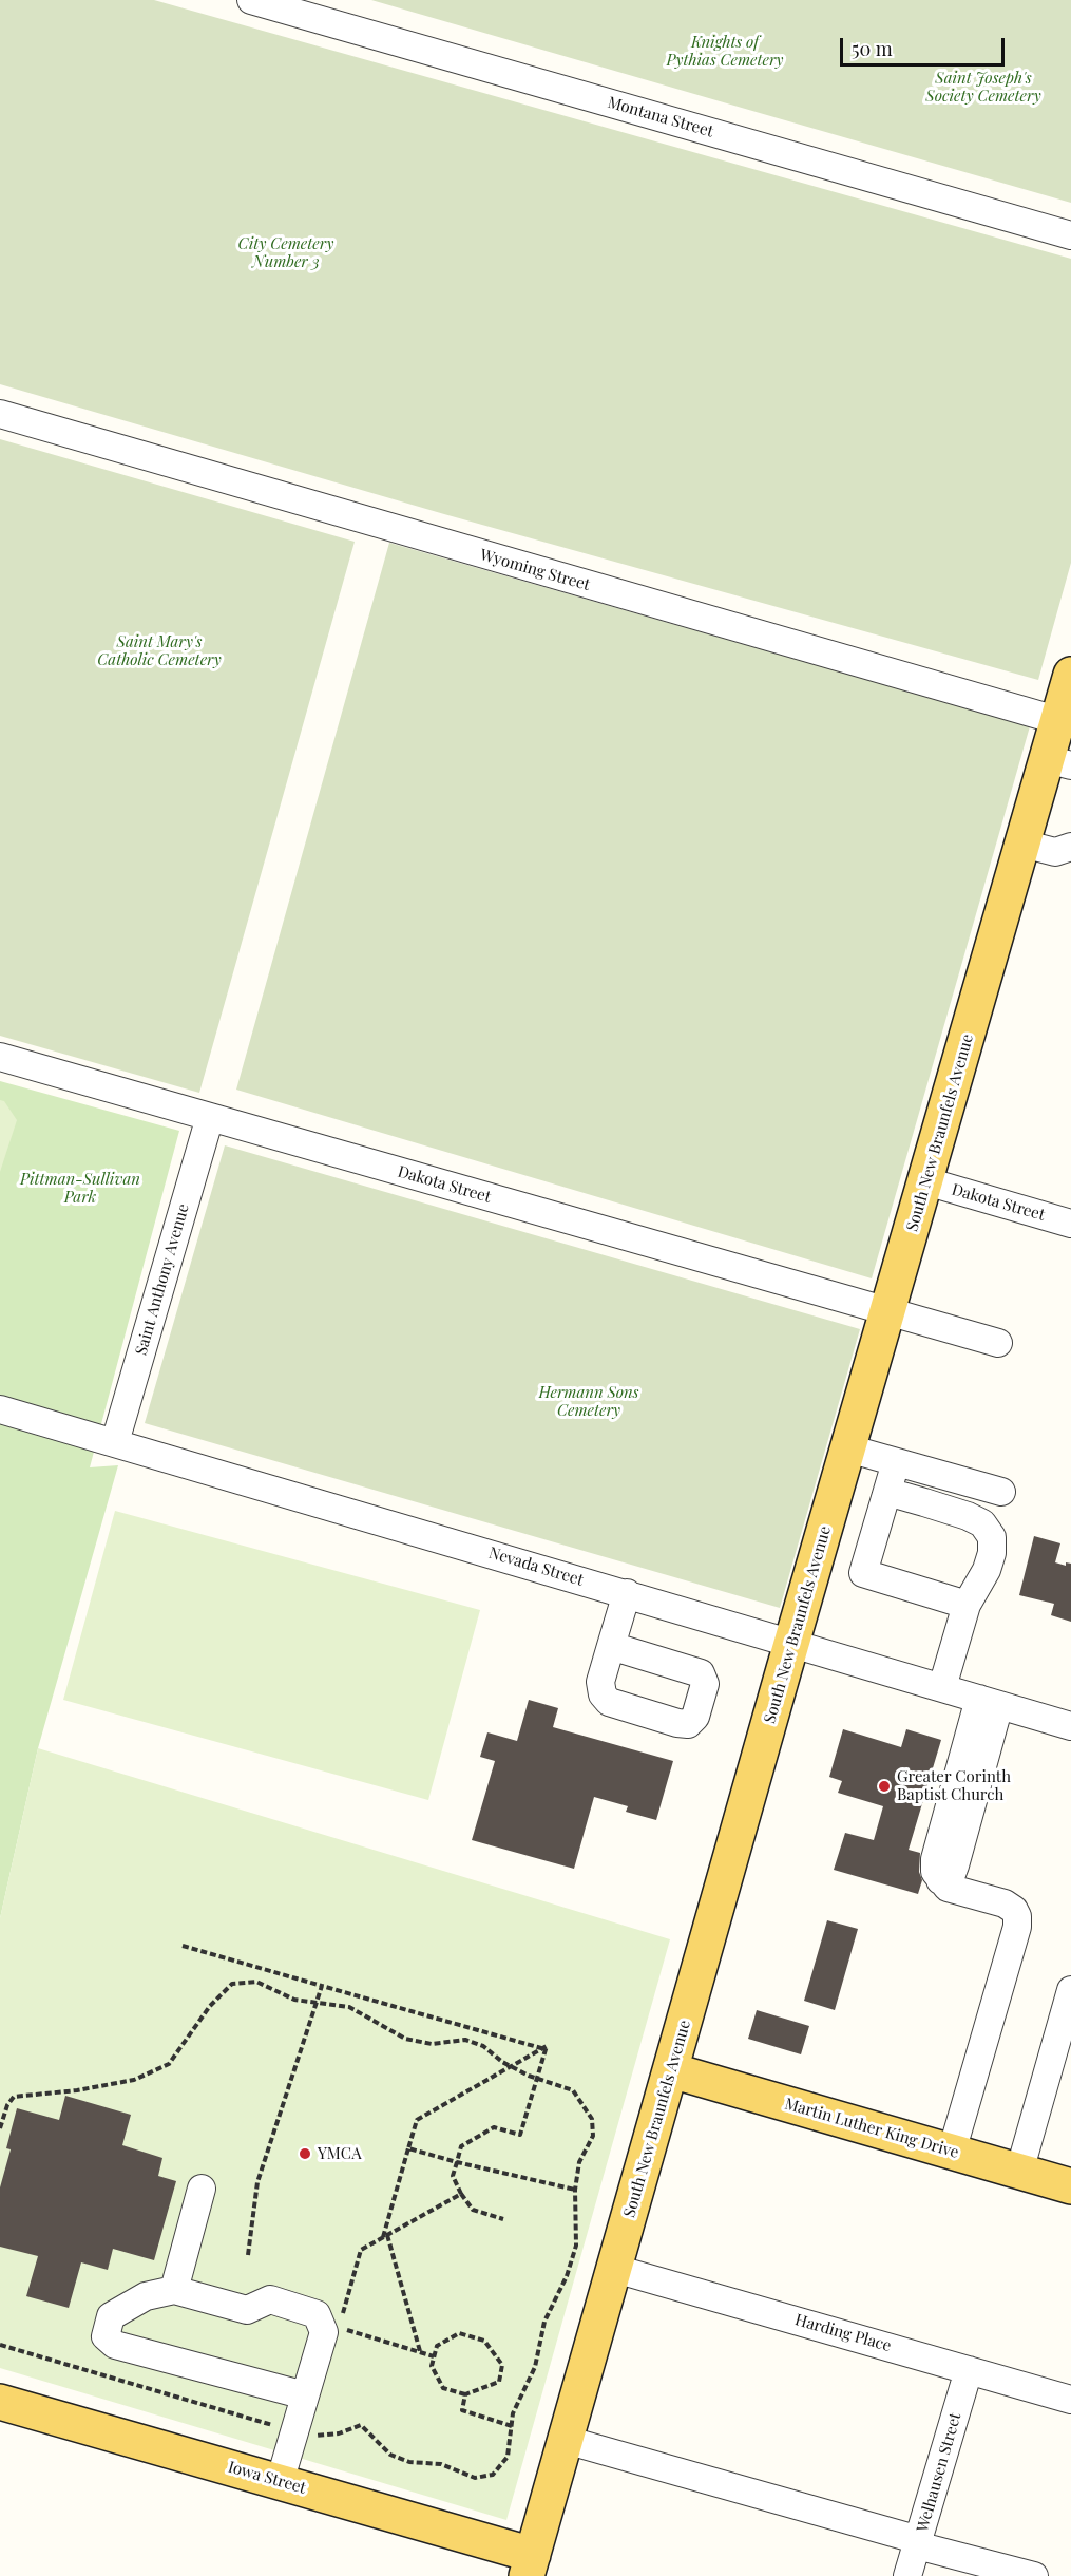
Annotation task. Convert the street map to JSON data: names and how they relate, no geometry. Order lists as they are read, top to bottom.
{
  "streets": {
    "main road": ["South New Braunfels Avenue", "Martin Luther King Drive", "Iowa Street"],
    "street": [
      "Montana Street",
      "Wyoming Street",
      "Dakota Street",
      "Saint Anthony Avenue",
      "Nevada Street",
      "Harding Place",
      "Welhausen Street"
    ]
  },
  "crossings": [
    ["Wyoming Street", "South New Braunfels Avenue"],
    ["South New Braunfels Avenue", "Dakota Street"],
    ["South New Braunfels Avenue", "Nevada Street"],
    ["South New Braunfels Avenue", "Martin Luther King Drive"],
    ["South New Braunfels Avenue", "Harding Place"],
    ["South New Braunfels Avenue", "Iowa Street"],
    ["Dakota Street", "Saint Anthony Avenue"],
    ["Saint Anthony Avenue", "Nevada Street"],
    ["Harding Place", "Welhausen Street"]
  ],
  "parks": [
    "Knights of Pythias Cemetery",
    "Saint Joseph's Society Cemetery",
    "City Cemetery Number 3",
    "Saint Mary's Catholic Cemetery",
    "Pittman-Sullivan Park",
    "Hermann Sons Cemetery"
  ],
  "places": ["Greater Corinth Baptist Church", "YMCA"],
  "scale_bar": "50 m"
}
